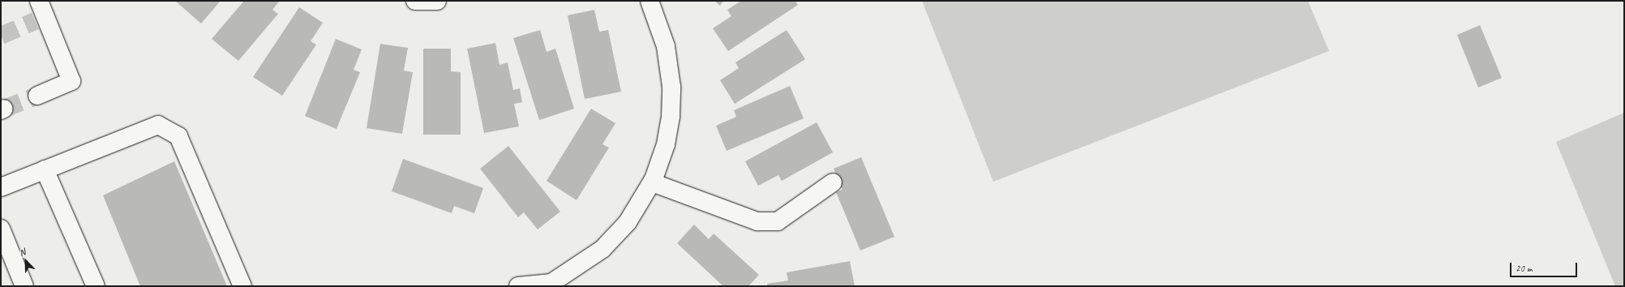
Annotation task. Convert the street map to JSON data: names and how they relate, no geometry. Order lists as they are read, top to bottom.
{
  "scale_bar": "20 m",
  "north": "top left"
}
